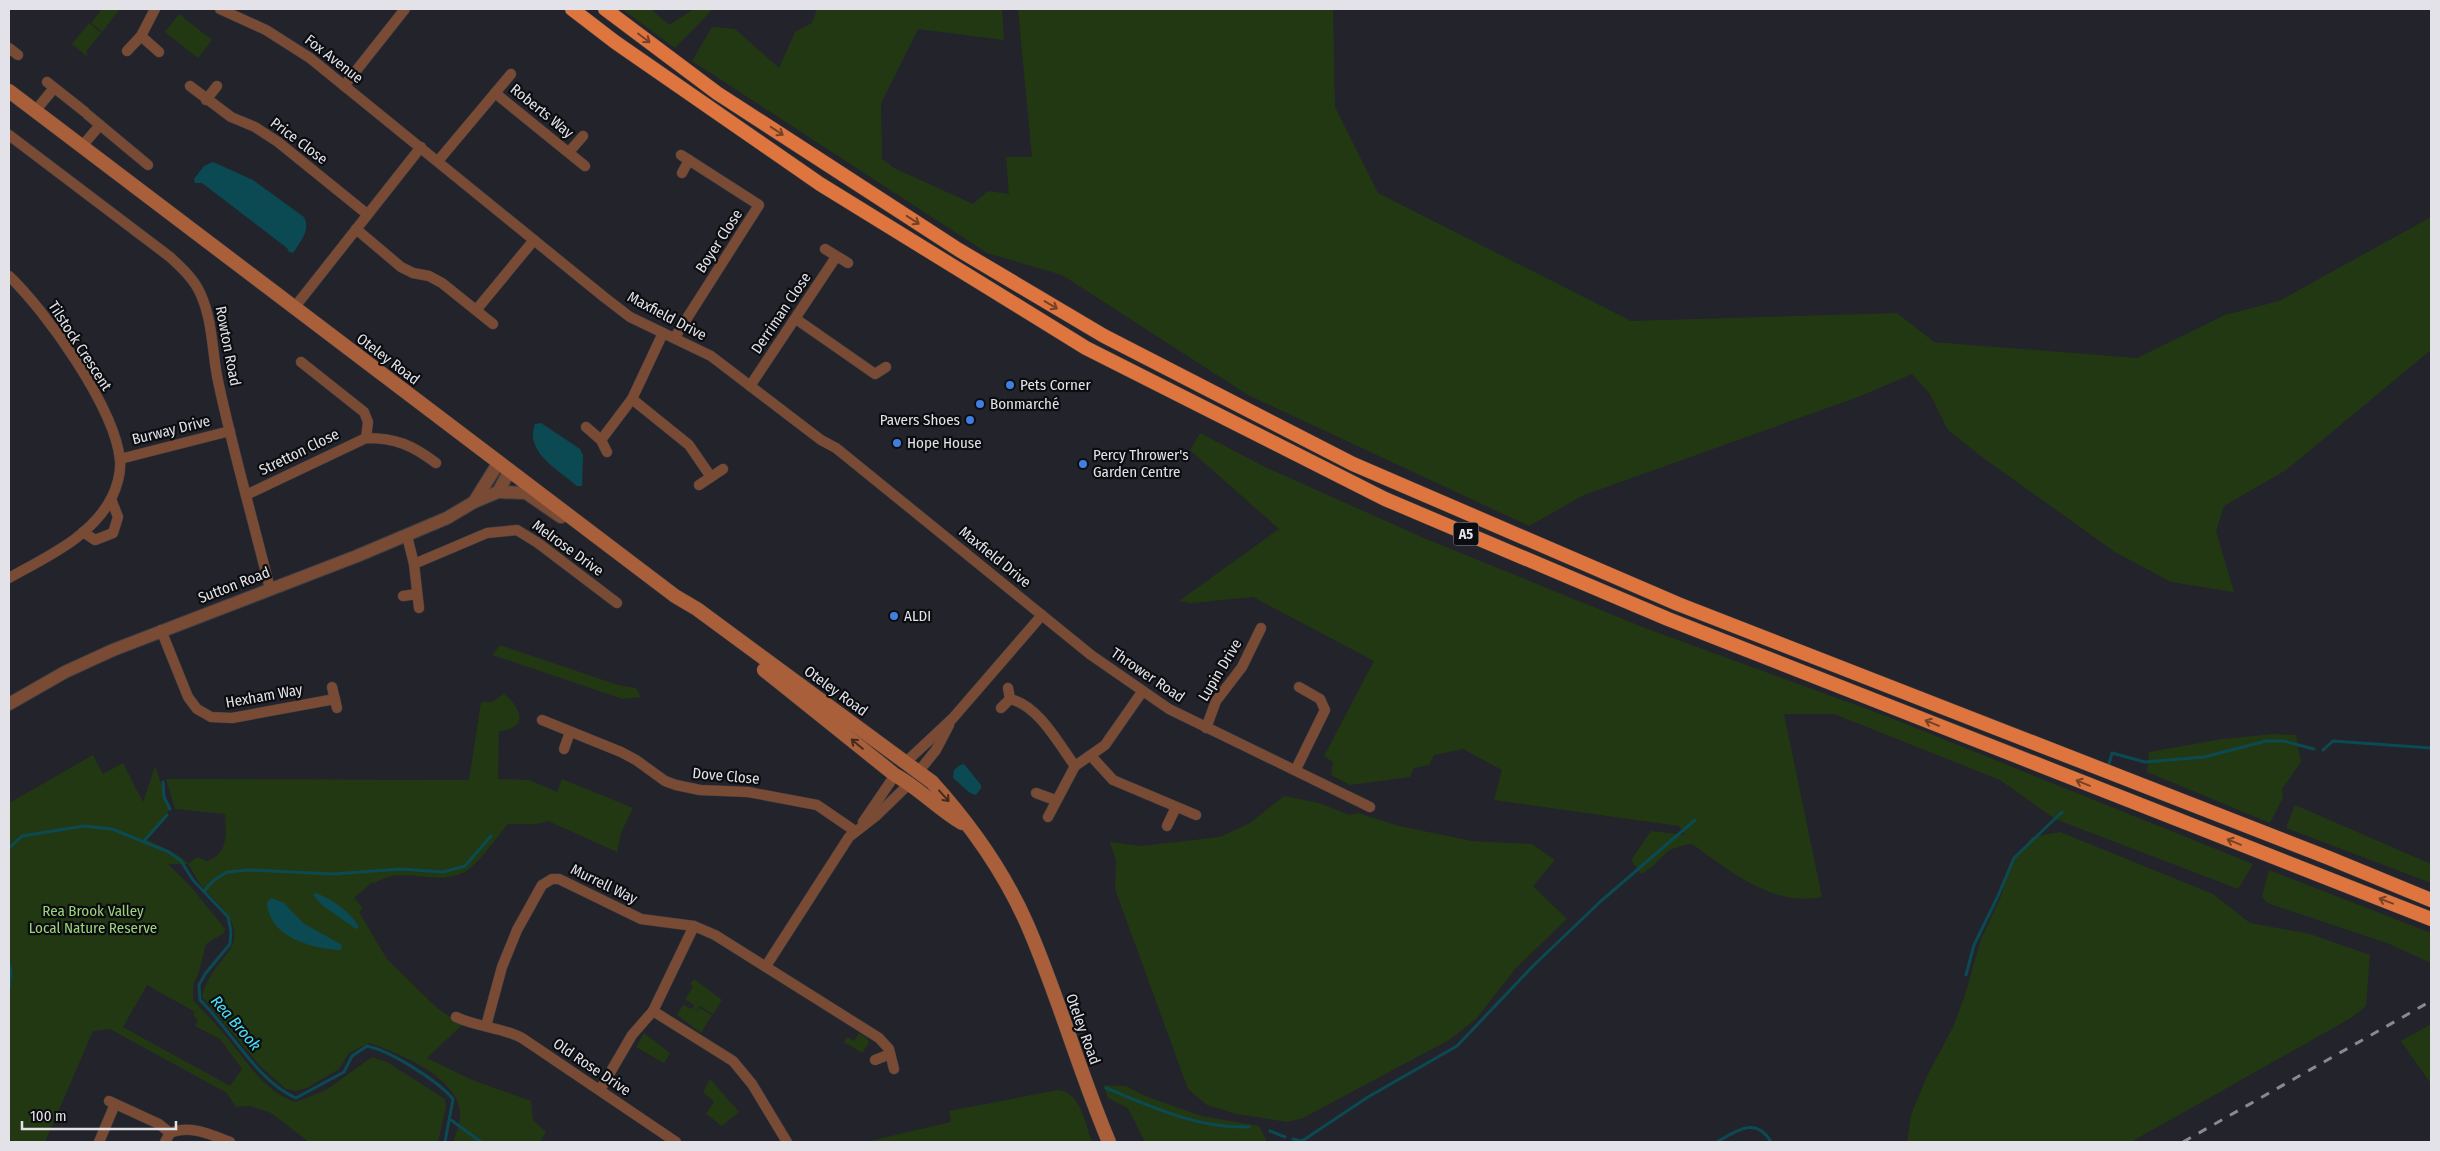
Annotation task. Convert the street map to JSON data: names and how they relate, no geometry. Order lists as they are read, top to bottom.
{
  "streets": {
    "highway": ["A5"],
    "main road": ["Oteley Road"],
    "street": [
      "Fox Avenue",
      "Roberts Way",
      "Price Close",
      "Boyer Close",
      "Derriman Close",
      "Maxfield Drive",
      "Tilstock Crescent",
      "Rowton Road",
      "Burway Drive",
      "Stretton Close",
      "Melrose Drive",
      "Sutton Road",
      "Lupin Drive",
      "Thrower Road",
      "Hexham Way",
      "Dove Close",
      "Murrell Way",
      "Old Rose Drive"
    ]
  },
  "crossings": [
    ["Fox Avenue", "Maxfield Drive"],
    ["Roberts Way", "Maxfield Drive"],
    ["Boyer Close", "Maxfield Drive"],
    ["Derriman Close", "Maxfield Drive"],
    ["Maxfield Drive", "Thrower Road"],
    ["Tilstock Crescent", "Burway Drive"],
    ["Rowton Road", "Burway Drive"],
    ["Rowton Road", "Stretton Close"],
    ["Rowton Road", "Sutton Road"],
    ["Oteley Road", "Sutton Road"],
    ["Sutton Road", "Hexham Way"],
    ["Lupin Drive", "Thrower Road"],
    ["Murrell Way", "Old Rose Drive"]
  ],
  "water": ["Rea Brook"],
  "parks": ["Rea Brook Valley Local Nature Reserve"],
  "places": [
    "Pets Corner",
    "Bonmarché",
    "Pavers Shoes",
    "Hope House",
    "Percy Thrower's Garden Centre",
    "ALDI"
  ],
  "scale_bar": "100 m"
}
